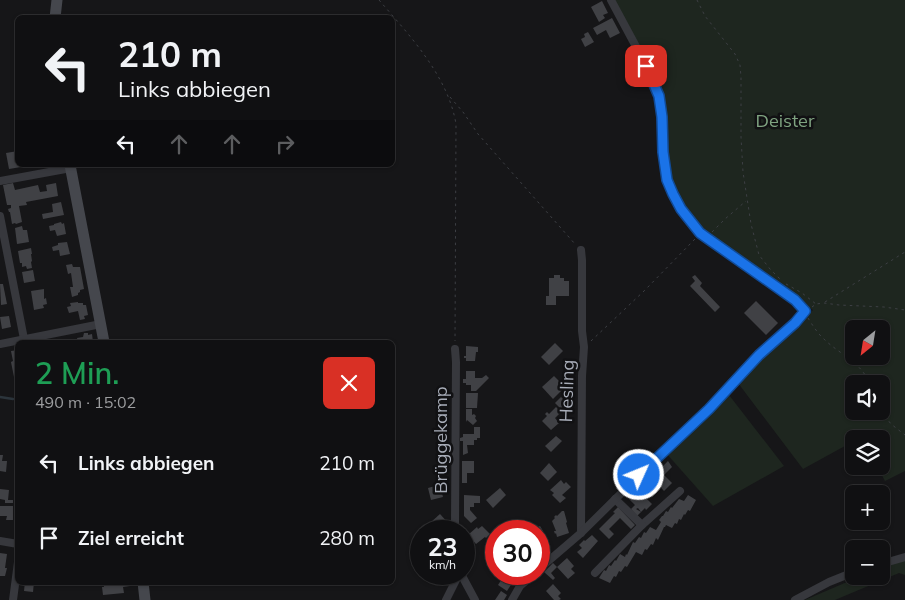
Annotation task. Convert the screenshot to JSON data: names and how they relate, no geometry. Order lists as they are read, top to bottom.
{
  "streets": {
    "street": ["Hesling", "Brüggekamp"]
  },
  "parks": ["Deister"],
  "north": "bottom left",
  "page": {
    "turn": ["210 m", "Links abbiegen"],
    "map_buttons": ["+", "−"],
    "heading": ["2 Min.", "490 m · 15:02"],
    "list": [
      {
        "name": "Links abbiegen",
        "value": "210 m"
      },
      {
        "name": "Ziel erreicht",
        "value": "280 m"
      }
    ],
    "speed": "23 km/h",
    "limit": "30"
  }
}
